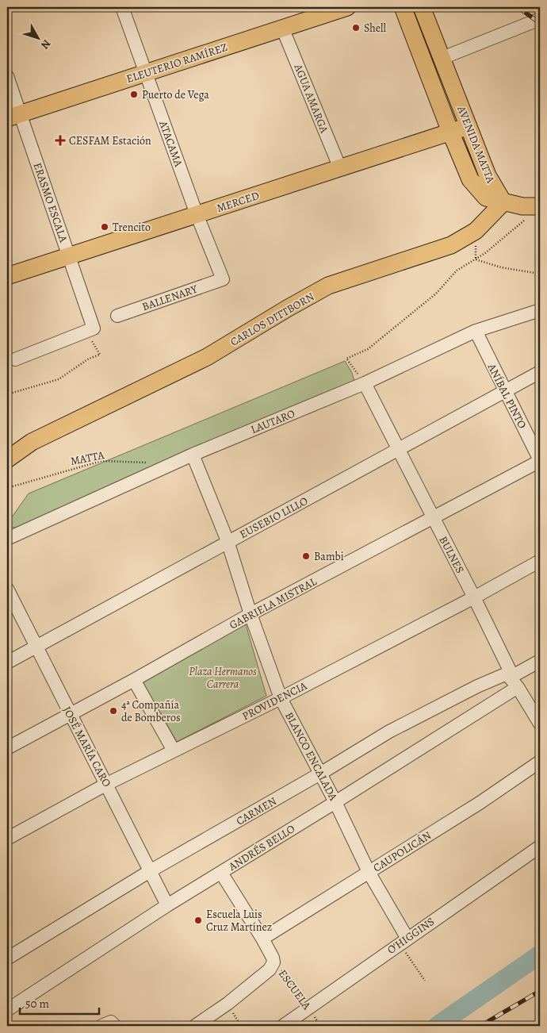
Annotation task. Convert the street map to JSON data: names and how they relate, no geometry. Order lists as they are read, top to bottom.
{
  "streets": {
    "main road": [
      "ELEUTERIO RAMÍREZ",
      "AVENIDA MATTA",
      "MERCED",
      "CARLOS DITTBORN"
    ],
    "street": [
      "AGUA AMARGA",
      "ATACAMA",
      "ERASMO ESCALA",
      "BALLENARY",
      "ANÍBAL PINTO",
      "LAUTARO",
      "EUSEBIO LILLO",
      "BULNES",
      "GABRIELA MISTRAL",
      "PROVIDENCIA",
      "JOSÉ MARÍA CARO",
      "BLANCO ENCALADA",
      "CARMEN",
      "ANDRÉS BELLO",
      "CAUPOLICÁN",
      "O'HIGGINS",
      "ESCUELA"
    ],
    "path": ["MATTA"]
  },
  "crossings": [
    ["ELEUTERIO RAMÍREZ", "AGUA AMARGA"],
    ["ELEUTERIO RAMÍREZ", "ATACAMA"],
    ["ELEUTERIO RAMÍREZ", "ERASMO ESCALA"],
    ["AGUA AMARGA", "MERCED"],
    ["ATACAMA", "MERCED"],
    ["ATACAMA", "BALLENARY"],
    ["AVENIDA MATTA", "MERCED"],
    ["AVENIDA MATTA", "CARLOS DITTBORN"],
    ["MERCED", "ERASMO ESCALA"],
    ["ANÍBAL PINTO", "LAUTARO"],
    ["ANÍBAL PINTO", "EUSEBIO LILLO"],
    ["ANÍBAL PINTO", "GABRIELA MISTRAL"],
    ["LAUTARO", "BULNES"],
    ["LAUTARO", "BLANCO ENCALADA"],
    ["EUSEBIO LILLO", "BULNES"],
    ["EUSEBIO LILLO", "JOSÉ MARÍA CARO"],
    ["EUSEBIO LILLO", "BLANCO ENCALADA"],
    ["BULNES", "GABRIELA MISTRAL"],
    ["BULNES", "PROVIDENCIA"],
    ["BULNES", "CARMEN"],
    ["BULNES", "ANDRÉS BELLO"],
    ["GABRIELA MISTRAL", "JOSÉ MARÍA CARO"],
    ["GABRIELA MISTRAL", "BLANCO ENCALADA"],
    ["PROVIDENCIA", "JOSÉ MARÍA CARO"],
    ["PROVIDENCIA", "BLANCO ENCALADA"],
    ["JOSÉ MARÍA CARO", "CARMEN"],
    ["JOSÉ MARÍA CARO", "ANDRÉS BELLO"],
    ["BLANCO ENCALADA", "CARMEN"],
    ["BLANCO ENCALADA", "ANDRÉS BELLO"],
    ["BLANCO ENCALADA", "CAUPOLICÁN"],
    ["BLANCO ENCALADA", "O'HIGGINS"],
    ["CARMEN", "ANDRÉS BELLO"],
    ["ANDRÉS BELLO", "ESCUELA"],
    ["CAUPOLICÁN", "ESCUELA"],
    ["O'HIGGINS", "ESCUELA"]
  ],
  "parks": ["Plaza Hermanos Carrera"],
  "places": {
    "other": [
      "Shell",
      "Puerto de Vega",
      "Trencito",
      "Bambi",
      "4ª Compañía de Bomberos",
      "Escuela Luis Cruz Martínez"
    ],
    "health": ["CESFAM Estación"]
  },
  "scale_bar": "50 m",
  "north": "bottom right"
}
